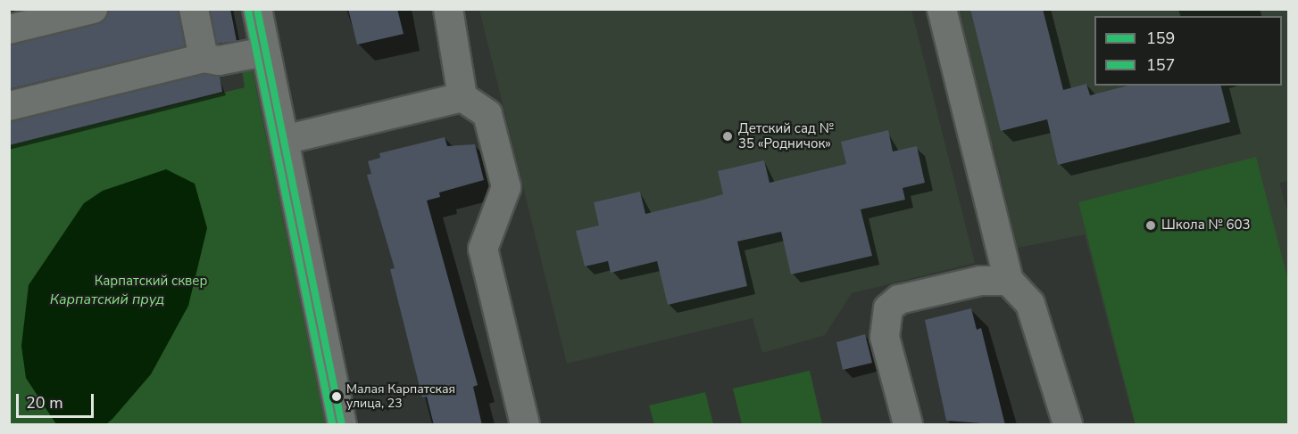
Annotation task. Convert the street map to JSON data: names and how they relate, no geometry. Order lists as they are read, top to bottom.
{
  "water": ["Карпатский пруд"],
  "parks": ["Карпатский сквер"],
  "places": ["Детский сад № 35 «Родничок»", "Школа № 603", "Малая Карпатская улица, 23"],
  "lines": ["transit line 159", "transit line 157"],
  "legend": ["159", "157"],
  "scale_bar": "20 m"
}
